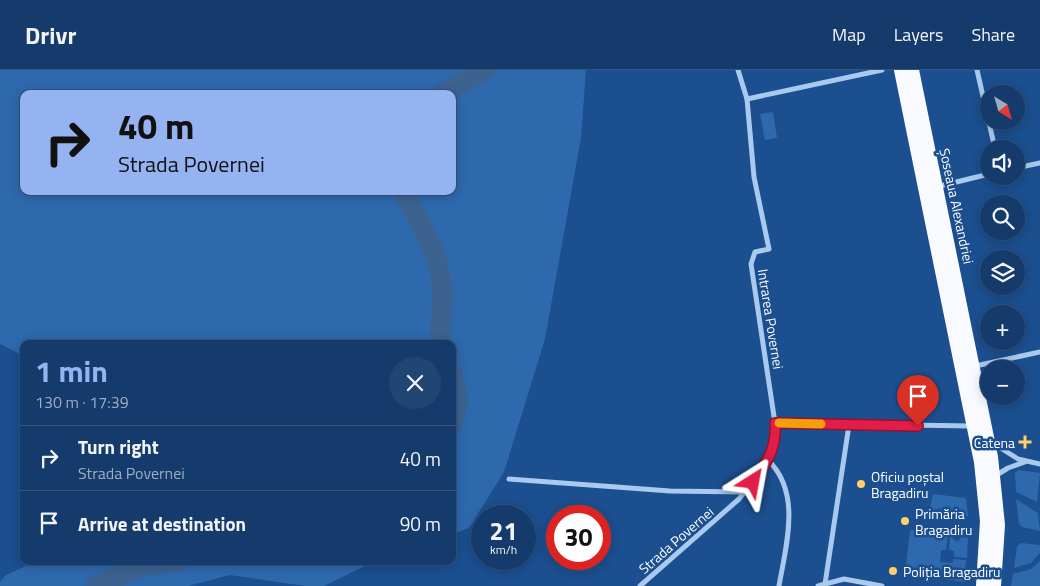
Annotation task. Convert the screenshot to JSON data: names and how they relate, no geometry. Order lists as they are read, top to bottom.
{
  "streets": {
    "highway": ["Șoseaua Alexandriei"],
    "street": ["Intrarea Povernei", "Strada Povernei"]
  },
  "crossings": [
    ["Intrarea Povernei", "Strada Povernei"]
  ],
  "places": {
    "health": ["Catena"],
    "other": ["Oficiu poștal Bragadiru", "Primăria Bragadiru", "Poliția Bragadiru"]
  },
  "north": "bottom right",
  "page": {
    "header": "Drivr",
    "nav": ["Map", "Layers", "Share"],
    "map_buttons": ["+", "−"],
    "turn": ["40 m", "Strada Povernei"],
    "heading": ["1 min", "130 m · 17:39"],
    "list": [
      {
        "name": "Turn right",
        "note": "Strada Povernei",
        "value": "40 m"
      },
      {
        "name": "Arrive at destination",
        "value": "90 m"
      }
    ],
    "speed": "21 km/h",
    "limit": "30"
  }
}
